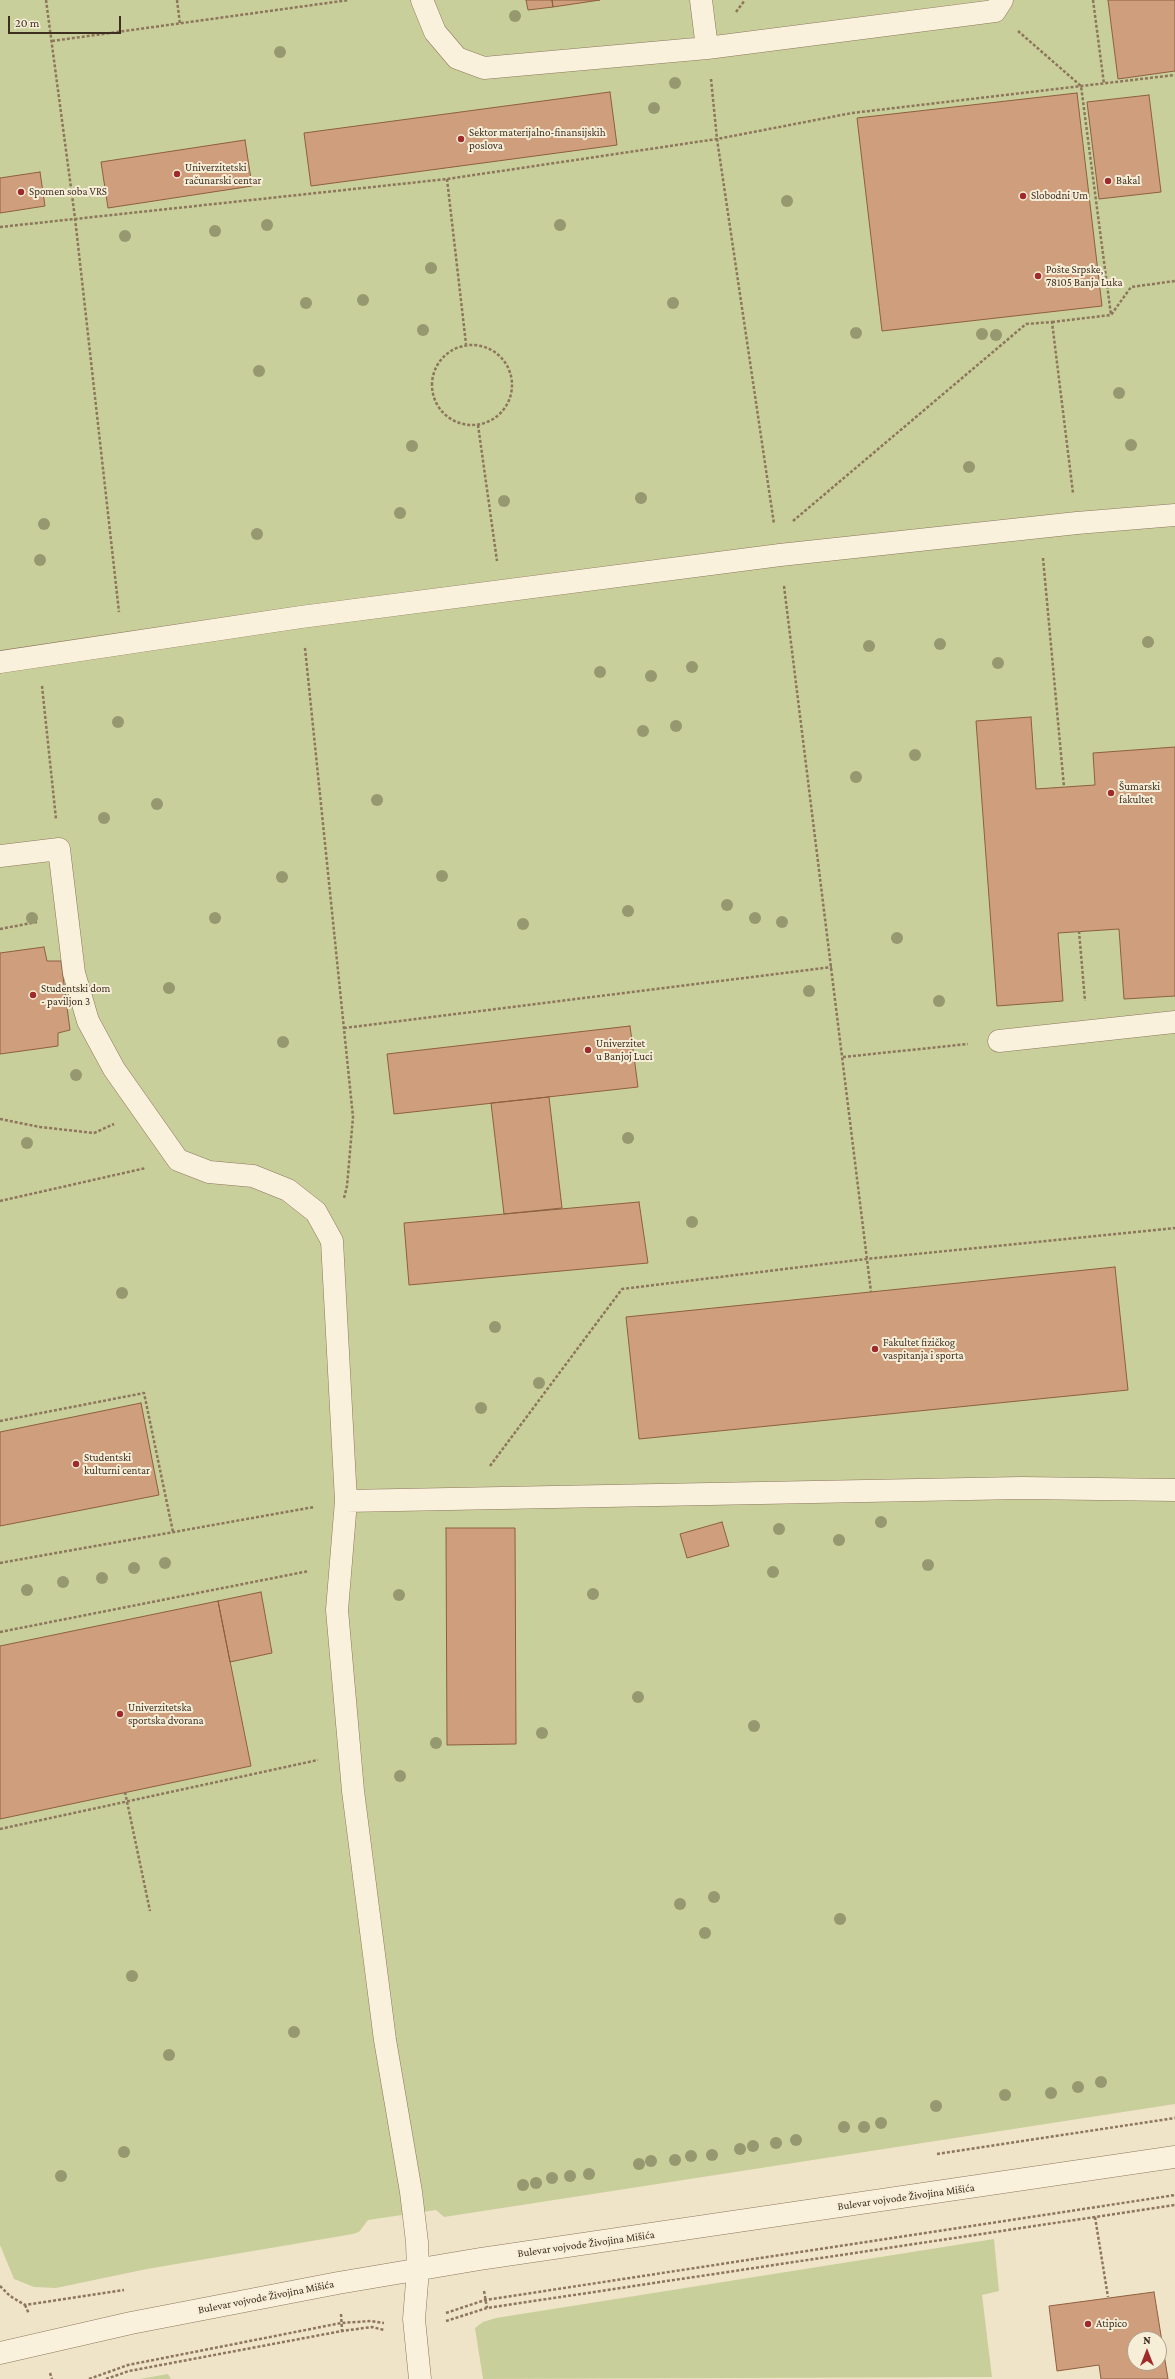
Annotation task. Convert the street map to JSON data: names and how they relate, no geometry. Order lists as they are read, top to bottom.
{
  "streets": {
    "street": ["Bulevar vojvode Živojina Mišića"]
  },
  "places": [
    "Sektor materijalno-finansijskih poslova",
    "Univerzitetski računarski centar",
    "Bakal",
    "Spomen soba VRS",
    "Slobodni Um",
    "Pošte Srpske, 78105 Banja Luka",
    "Šumarski fakultet",
    "Studentski dom - paviljon 3",
    "Univerzitet u Banjoj Luci",
    "Fakultet fizičkog vaspitanja i sporta",
    "Studentski kulturni centar",
    "Univerzitetska sportska dvorana",
    "Atipico"
  ],
  "scale_bar": "20 m",
  "north": "top"
}
